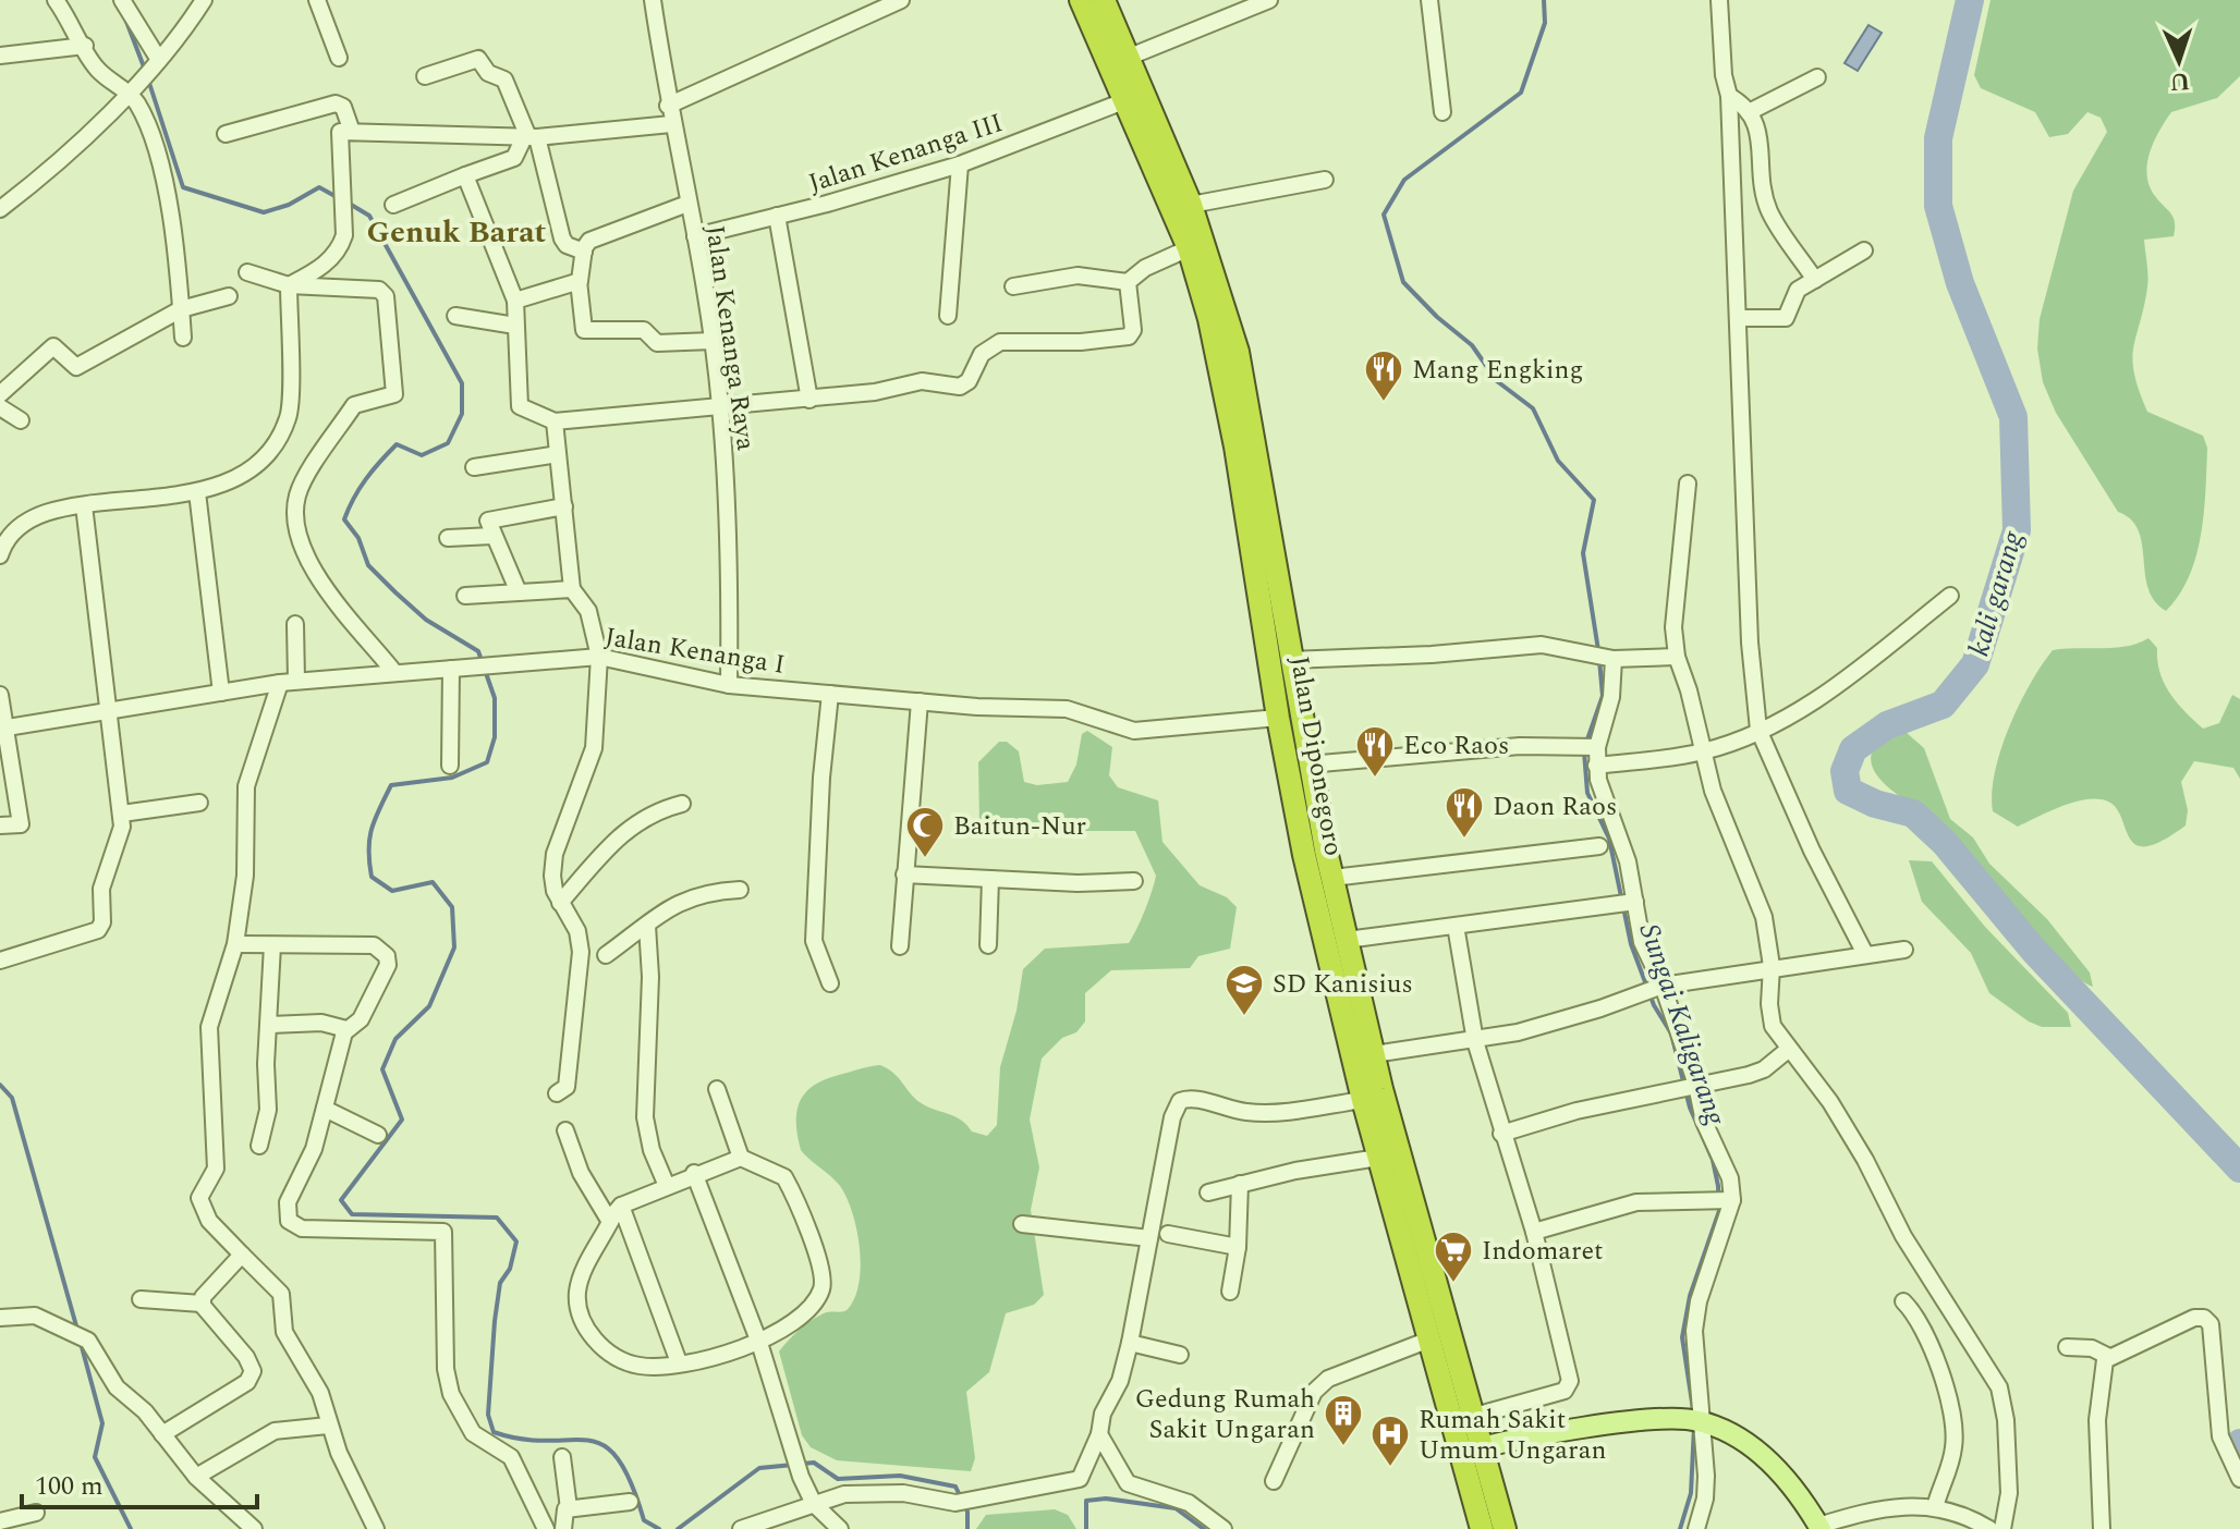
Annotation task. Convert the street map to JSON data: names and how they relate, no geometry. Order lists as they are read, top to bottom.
{
  "streets": {
    "highway": ["Jalan Diponegoro"],
    "street": ["Jalan Kenanga III", "Jalan Kenanga Raya", "Jalan Kenanga I"]
  },
  "crossings": [
    ["Jalan Kenanga III", "Jalan Kenanga Raya"],
    ["Jalan Kenanga III", "Jalan Diponegoro"],
    ["Jalan Kenanga Raya", "Jalan Kenanga I"],
    ["Jalan Kenanga I", "Jalan Diponegoro"]
  ],
  "districts": ["Genuk Barat"],
  "water": ["kali garang", "Sungai Kaligarang"],
  "places": {
    "restaurant": ["Mang Engking", "Eco Raos", "Daon Raos"],
    "mosque": ["Baitun-Nur"],
    "school or university": ["SD Kanisius"],
    "supermarket": ["Indomaret"],
    "building": ["Gedung Rumah Sakit Ungaran"],
    "hospital": ["Rumah Sakit Umum Ungaran"]
  },
  "scale_bar": "100 m",
  "north": "bottom"
}
